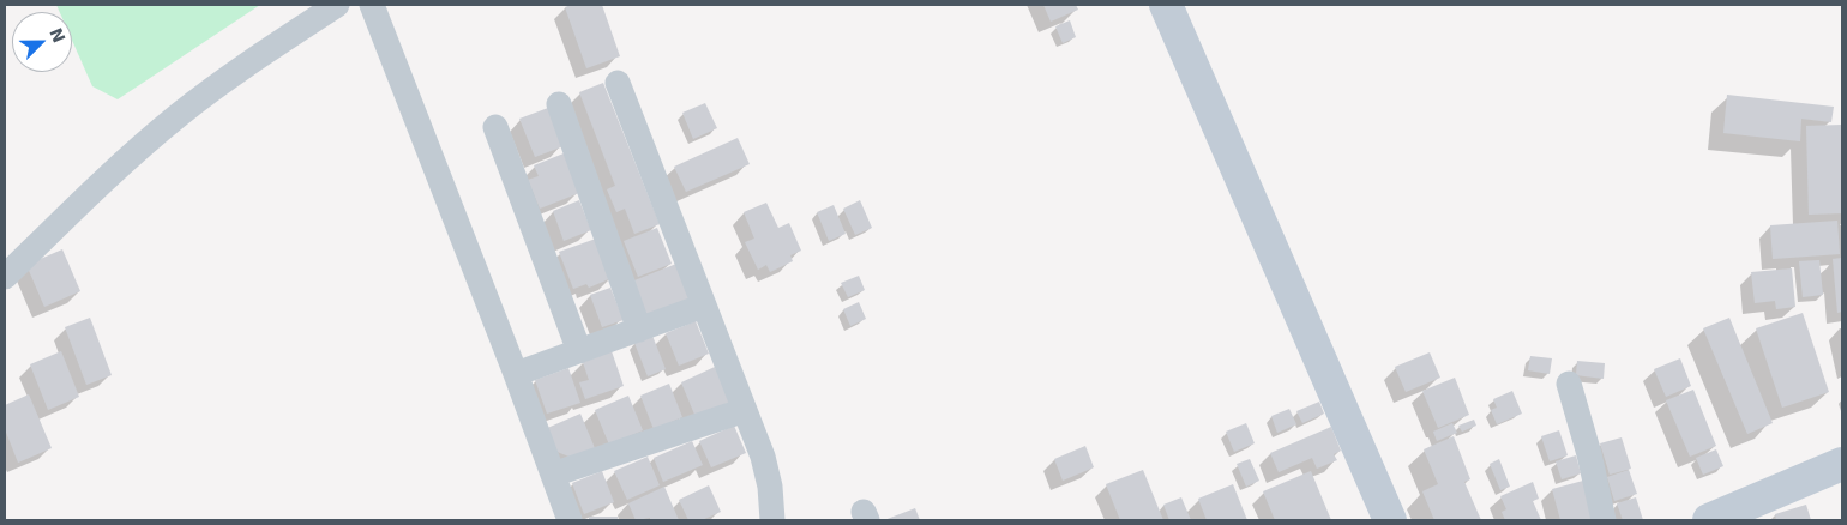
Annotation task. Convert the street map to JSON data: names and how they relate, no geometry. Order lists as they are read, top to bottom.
{
  "north": "top right"
}
